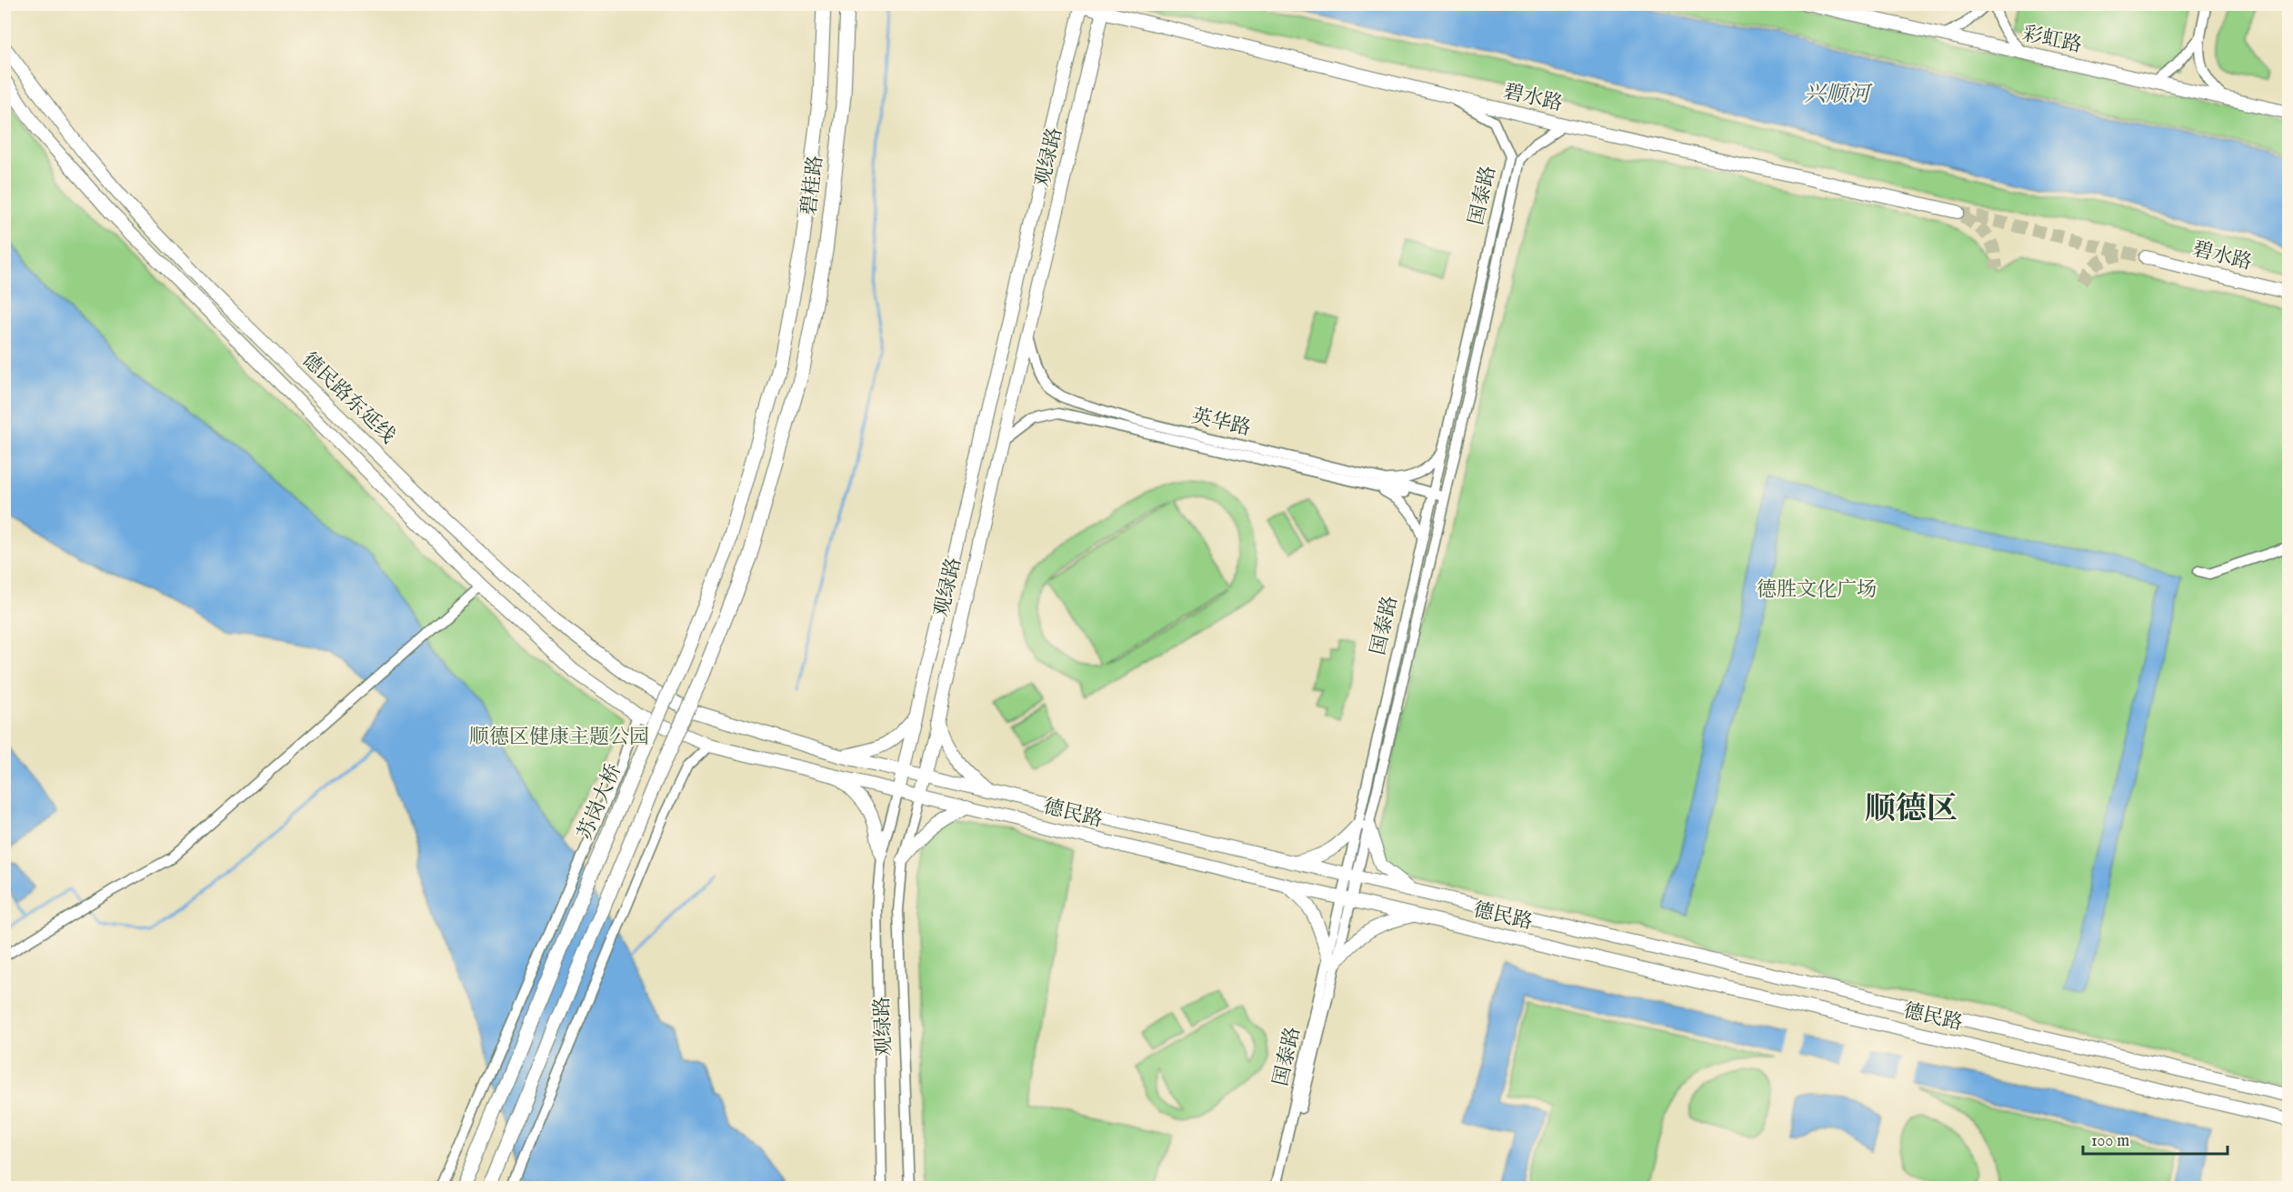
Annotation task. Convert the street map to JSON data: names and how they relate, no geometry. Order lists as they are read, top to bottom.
{
  "streets": {
    "highway": ["碧桂路", "苏岗大桥"],
    "main road": [
      "彩虹路",
      "碧水路",
      "观绿路",
      "德民路东延线",
      "德民路"
    ],
    "street": ["国泰路", "英华路"]
  },
  "crossings": [
    ["碧水路", "观绿路"],
    ["碧水路", "国泰路"],
    ["观绿路", "德民路东延线"],
    ["观绿路", "英华路"],
    ["观绿路", "德民路"],
    ["碧桂路", "苏岗大桥"],
    ["国泰路", "德民路东延线"],
    ["国泰路", "英华路"],
    ["国泰路", "德民路"],
    ["德民路东延线", "德民路"]
  ],
  "districts": ["顺德区"],
  "water": ["兴顺河"],
  "parks": ["德胜文化广场", "顺德区健康主题公园"],
  "scale_bar": "100 m"
}
